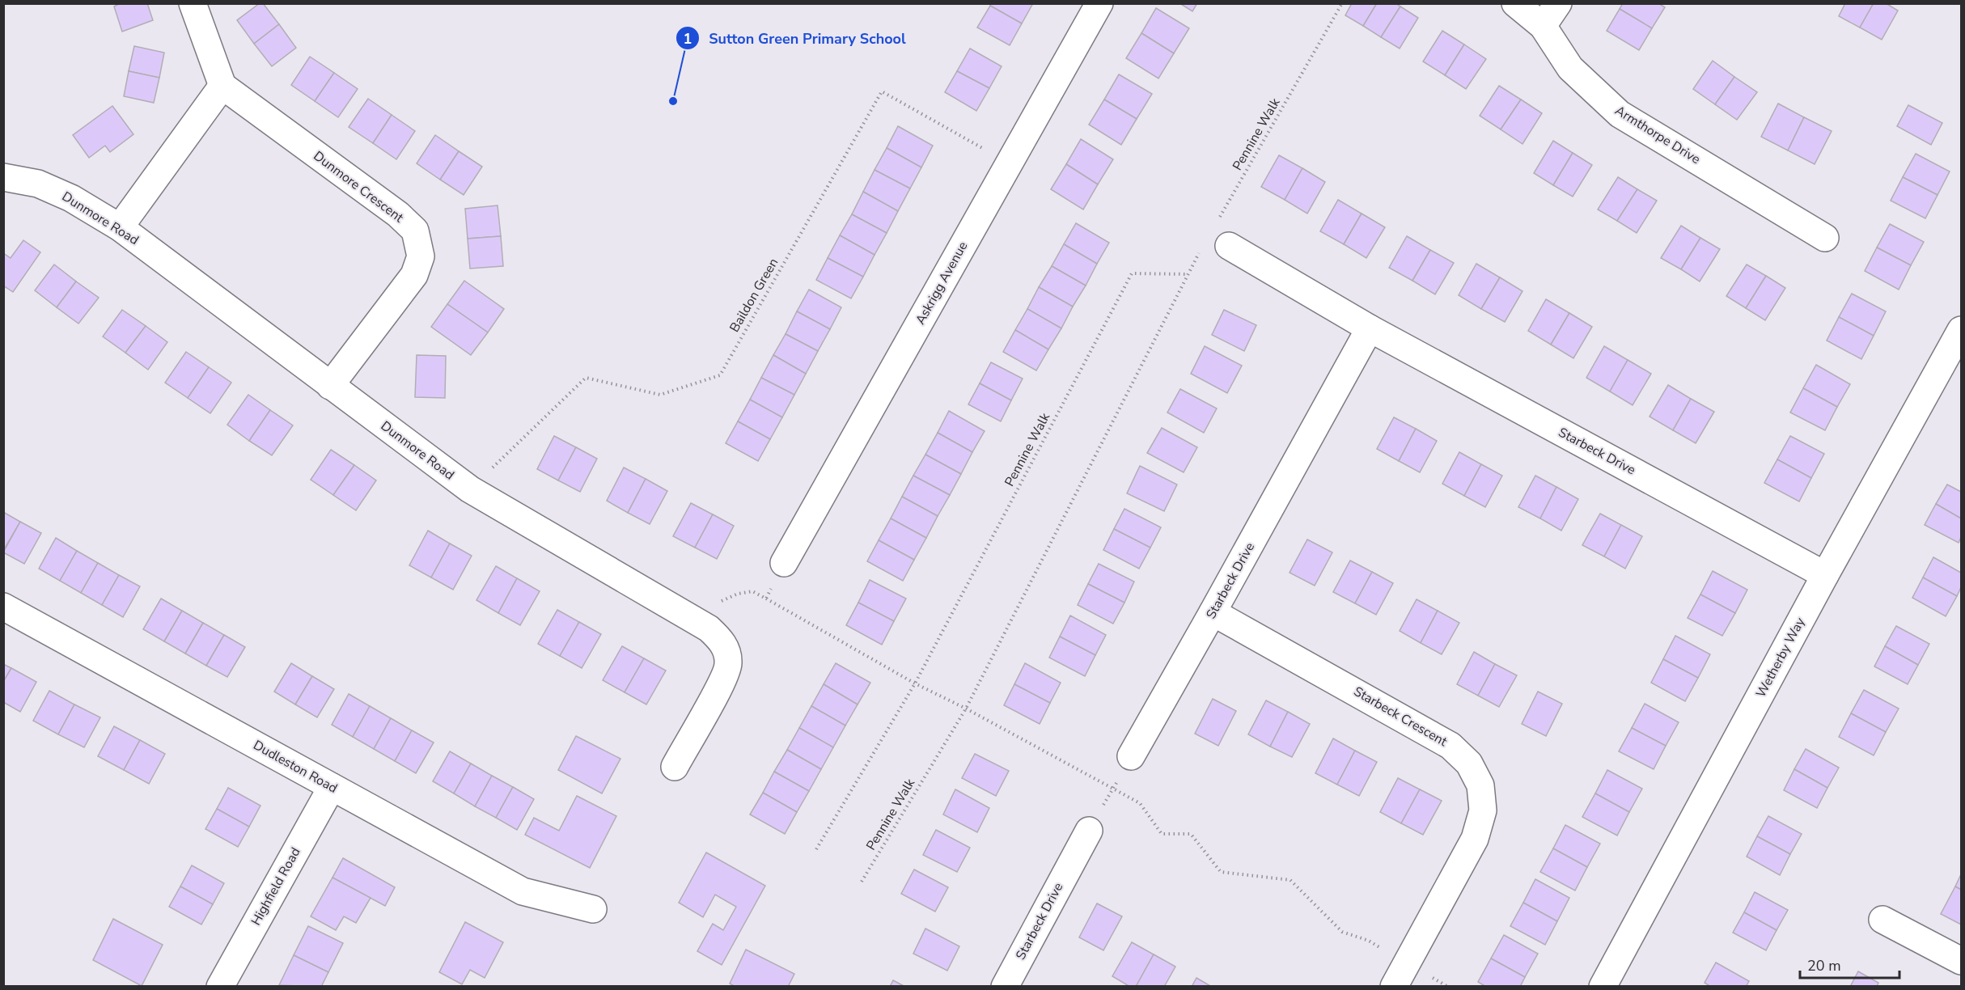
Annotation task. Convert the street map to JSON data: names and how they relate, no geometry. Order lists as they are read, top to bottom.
{
  "streets": {
    "street": [
      "Armthorpe Drive",
      "Dunmore Crescent",
      "Dunmore Road",
      "Askrigg Avenue",
      "Starbeck Drive",
      "Wetherby Way",
      "Starbeck Crescent",
      "Dudleston Road",
      "Highfield Road"
    ],
    "path": ["Pennine Walk", "Baildon Green"]
  },
  "crossings": [
    ["Dunmore Crescent", "Dunmore Road"],
    ["Dunmore Road", "Baildon Green"],
    ["Askrigg Avenue", "Baildon Green"],
    ["Starbeck Drive", "Wetherby Way"],
    ["Starbeck Drive", "Starbeck Crescent"],
    ["Dudleston Road", "Highfield Road"]
  ],
  "places": ["Sutton Green Primary School"],
  "scale_bar": "20 m"
}
